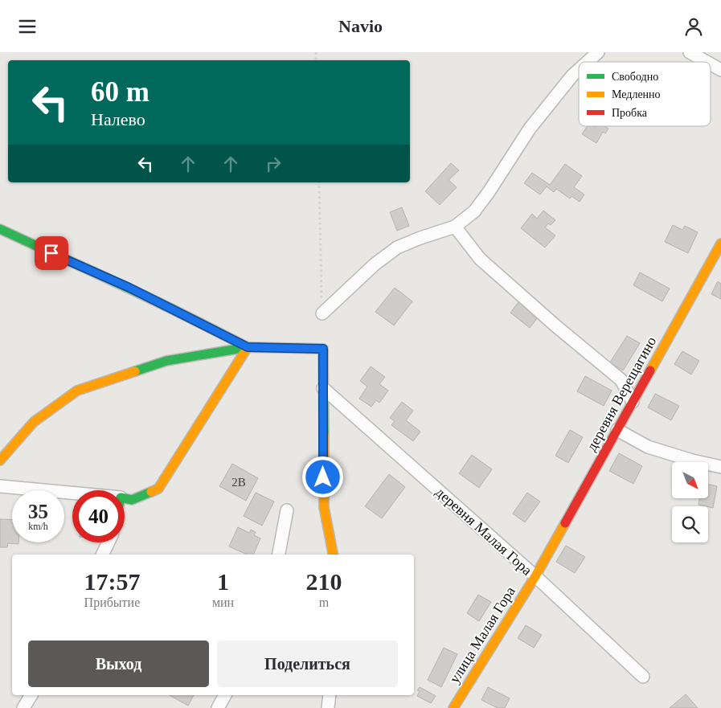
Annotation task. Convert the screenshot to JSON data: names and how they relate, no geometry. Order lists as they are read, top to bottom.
{
  "streets": {
    "street": ["деревня Верещагино", "деревня Малая Гора", "улица Малая Гора"]
  },
  "crossings": [
    ["деревня Верещагино", "деревня Малая Гора"],
    ["деревня Верещагино", "улица Малая Гора"],
    ["деревня Малая Гора", "улица Малая Гора"]
  ],
  "house_numbers": ["2В"],
  "legend": ["Свободно", "Медленно", "Пробка"],
  "north": "bottom right",
  "page": {
    "header": "Navio",
    "turn": ["60 m", "Налево"],
    "speed": "35 km/h",
    "limit": "40",
    "eta": [
      "17:57",
      "Прибытие",
      "1",
      "мин",
      "210",
      "m"
    ],
    "buttons": ["Выход", "Поделиться"]
  }
}
